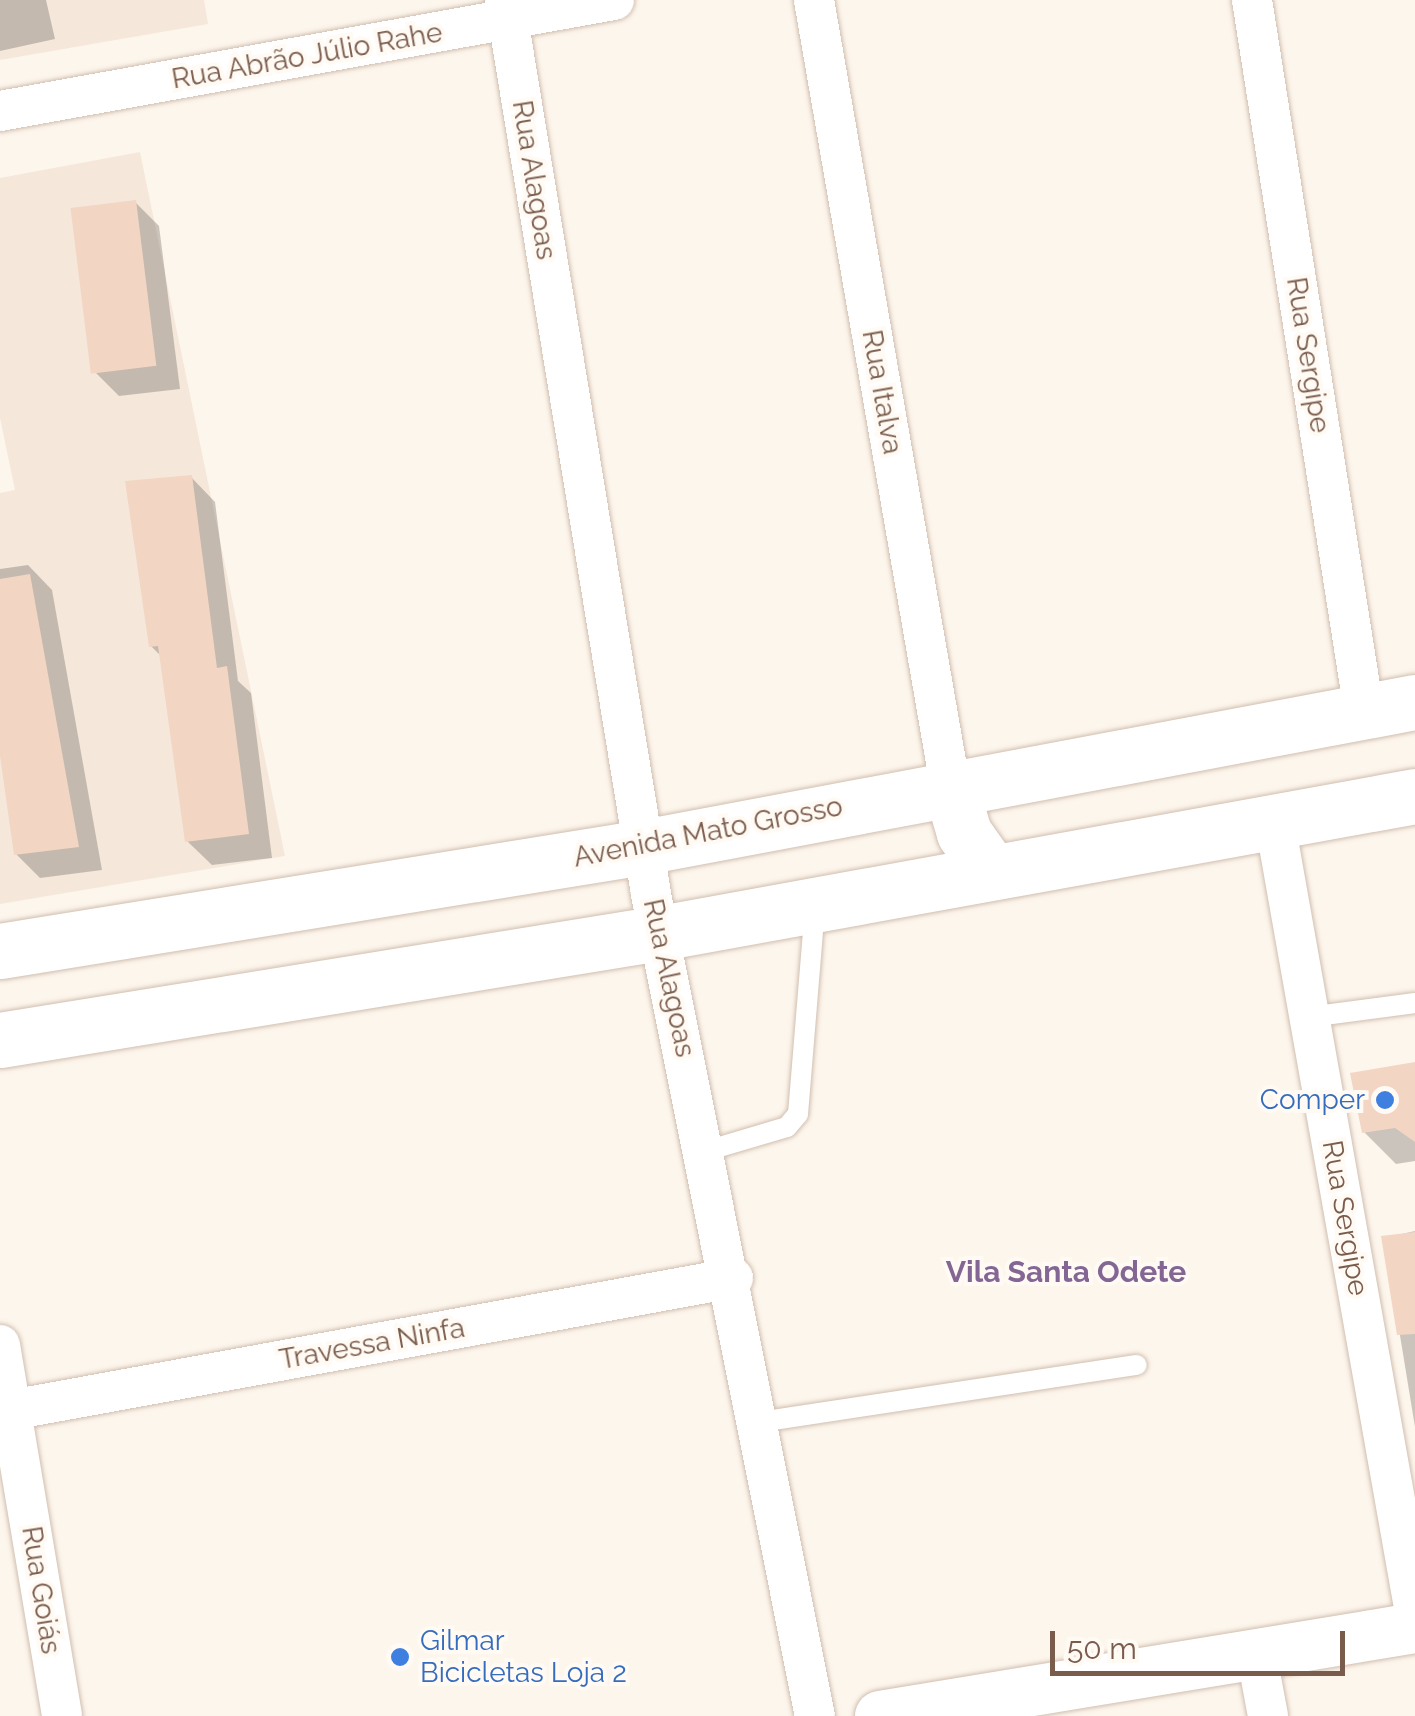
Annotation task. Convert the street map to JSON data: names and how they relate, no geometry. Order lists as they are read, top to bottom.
{
  "streets": {
    "main road": ["Avenida Mato Grosso"],
    "street": [
      "Rua Abrão Júlio Rahe",
      "Rua Alagoas",
      "Rua Sergipe",
      "Rua Italva",
      "Travessa Ninfa",
      "Rua Goiás"
    ]
  },
  "crossings": [
    ["Rua Abrão Júlio Rahe", "Rua Alagoas"],
    ["Rua Alagoas", "Avenida Mato Grosso"],
    ["Rua Alagoas", "Travessa Ninfa"],
    ["Rua Sergipe", "Avenida Mato Grosso"],
    ["Rua Italva", "Avenida Mato Grosso"],
    ["Travessa Ninfa", "Rua Goiás"]
  ],
  "districts": ["Vila Santa Odete"],
  "places": ["Comper", "Gilmar Bicicletas Loja 2"],
  "scale_bar": "50 m"
}
